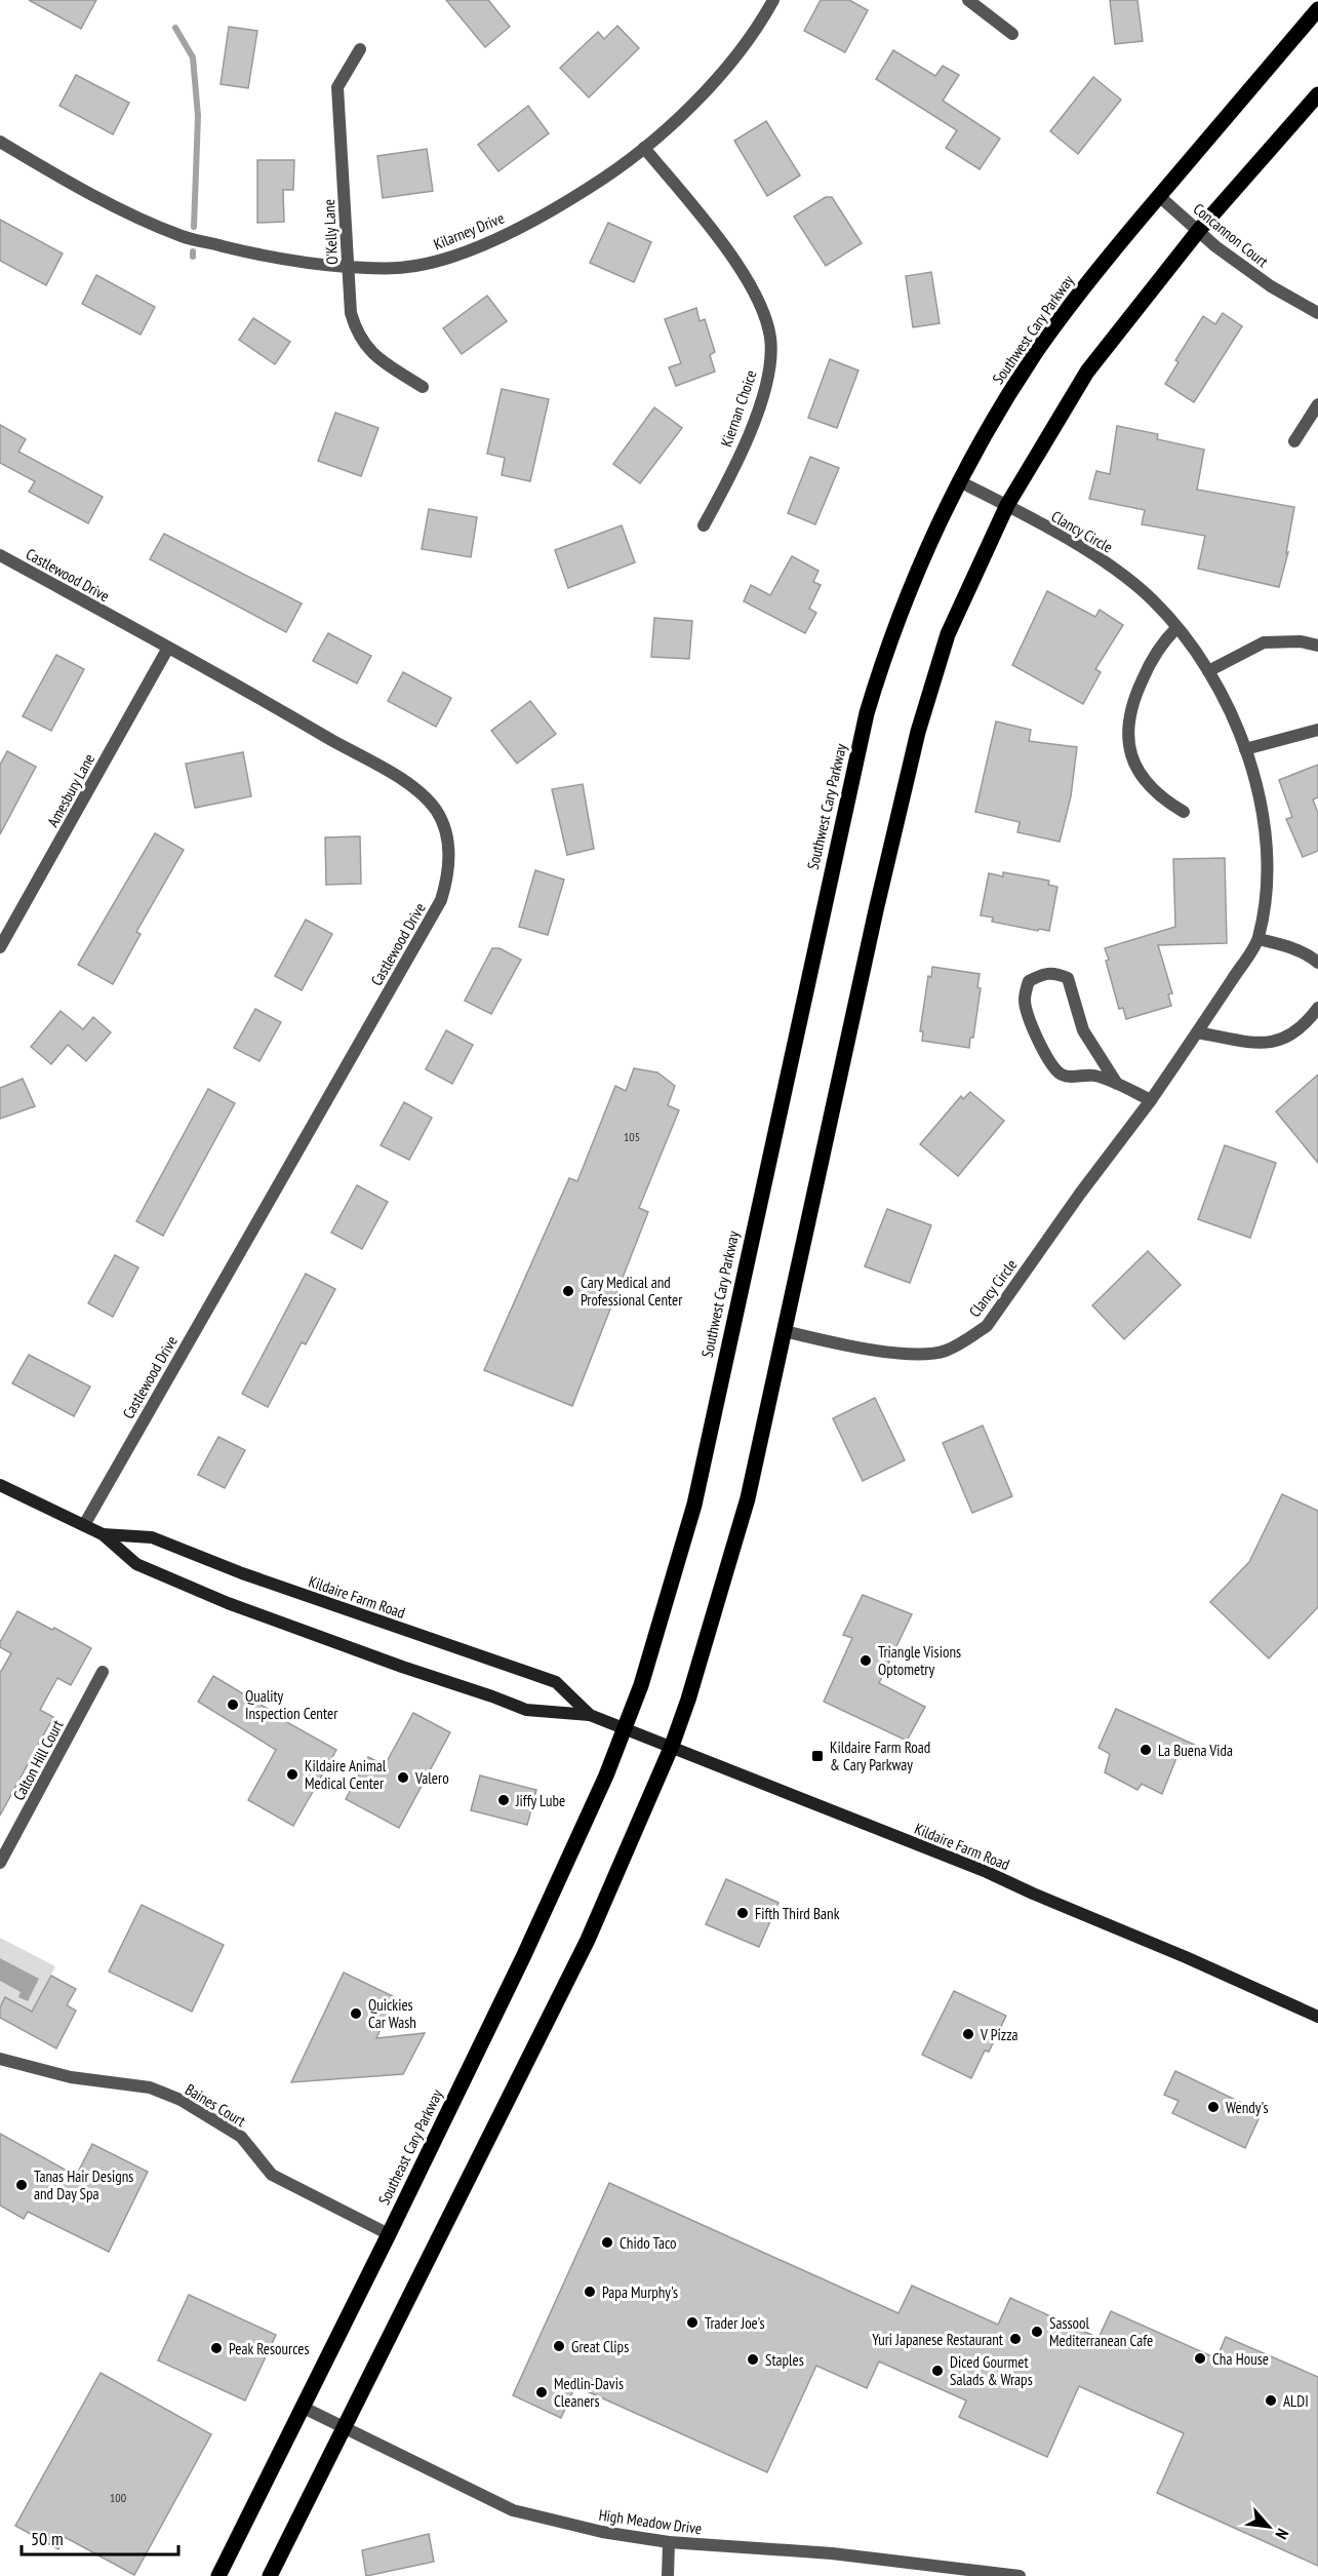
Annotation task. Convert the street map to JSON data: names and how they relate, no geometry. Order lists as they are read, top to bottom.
{
  "streets": {
    "main road": ["Southwest Cary Parkway", "Kildaire Farm Road", "Southeast Cary Parkway"],
    "street": [
      "Kilarney Drive",
      "O'Kelly Lane",
      "Concannon Court",
      "Kiernan Choice",
      "Clancy Circle",
      "Castlewood Drive",
      "Amesbury Lane",
      "Calton Hill Court",
      "Baines Court",
      "High Meadow Drive"
    ]
  },
  "crossings": [
    ["Kilarney Drive", "O'Kelly Lane"],
    ["Kilarney Drive", "Kiernan Choice"],
    ["Concannon Court", "Southwest Cary Parkway"],
    ["Southwest Cary Parkway", "Clancy Circle"],
    ["Southwest Cary Parkway", "Kildaire Farm Road"],
    ["Southwest Cary Parkway", "Southeast Cary Parkway"],
    ["Castlewood Drive", "Amesbury Lane"],
    ["Castlewood Drive", "Kildaire Farm Road"],
    ["Kildaire Farm Road", "Southeast Cary Parkway"],
    ["Baines Court", "Southeast Cary Parkway"],
    ["Southeast Cary Parkway", "High Meadow Drive"]
  ],
  "places": {
    "other": [
      "Cary Medical and Professional Center",
      "Triangle Visions Optometry",
      "Quality Inspection Center",
      "La Buena Vida",
      "Kildaire Animal Medical Center",
      "Valero",
      "Jiffy Lube",
      "Fifth Third Bank",
      "Quickies Car Wash",
      "V Pizza",
      "Wendy's",
      "Tanas Hair Designs and Day Spa",
      "Chido Taco",
      "Papa Murphy's",
      "Trader Joe's",
      "Sassool Mediterranean Cafe",
      "Yuri Japanese Restaurant",
      "Great Clips",
      "Peak Resources",
      "Cha House",
      "Staples",
      "Diced Gourmet Salads & Wraps",
      "Medlin-Davis Cleaners",
      "ALDI"
    ],
    "transit": ["Kildaire Farm Road & Cary Parkway"]
  },
  "house_numbers": ["105", "100"],
  "scale_bar": "50 m",
  "north": "bottom right"
}
